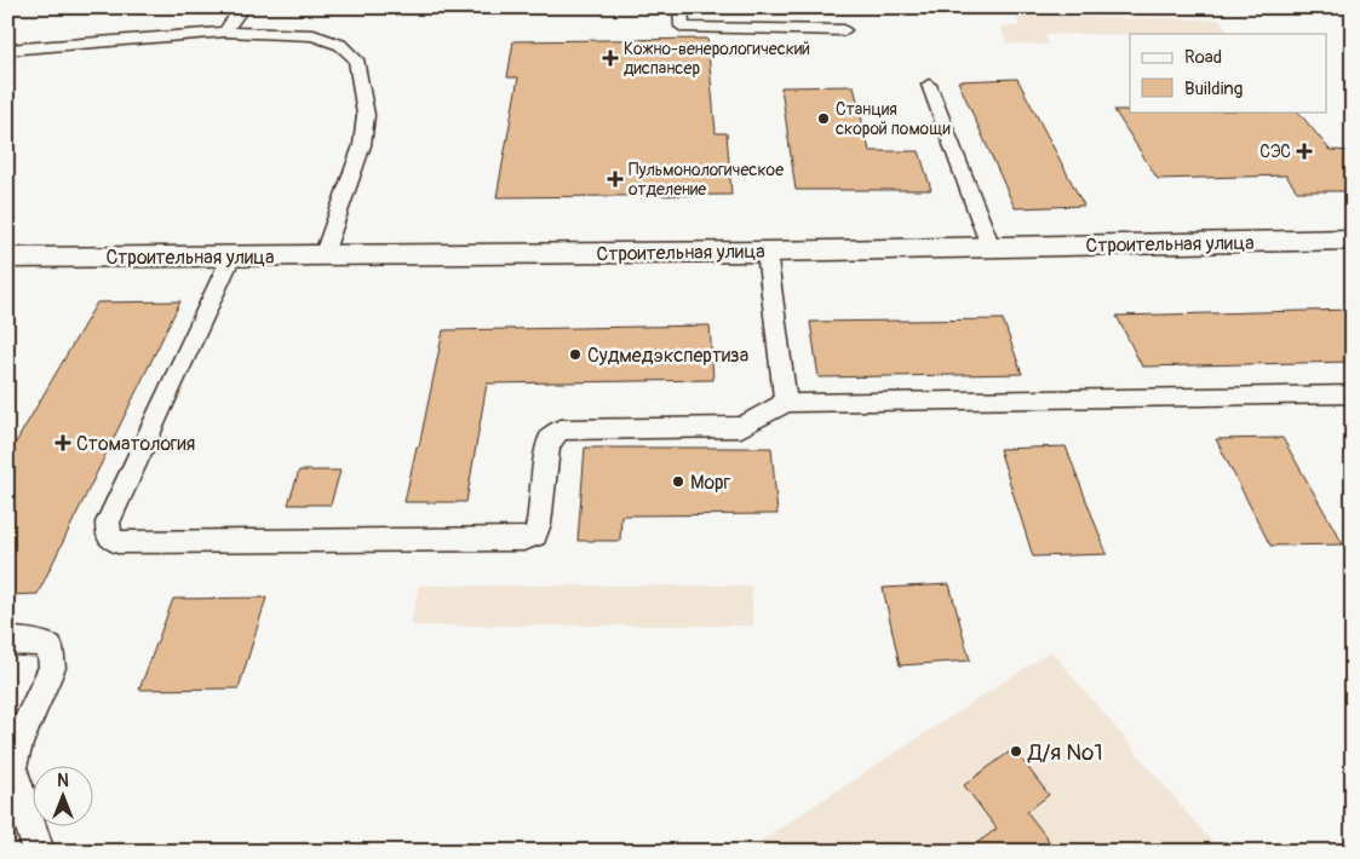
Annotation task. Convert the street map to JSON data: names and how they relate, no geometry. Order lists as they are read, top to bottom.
{
  "streets": {
    "street": ["Строительная улица"]
  },
  "places": {
    "health": [
      "Кожно-венерологический диспансер",
      "СЭС",
      "Пульмонологическое отделение",
      "Стоматология"
    ],
    "other": [
      "Станция скорой помощи",
      "Судмедэкспертиза",
      "Морг",
      "Д/я №1"
    ]
  },
  "legend": ["Road", "Building"],
  "north": "top"
}
